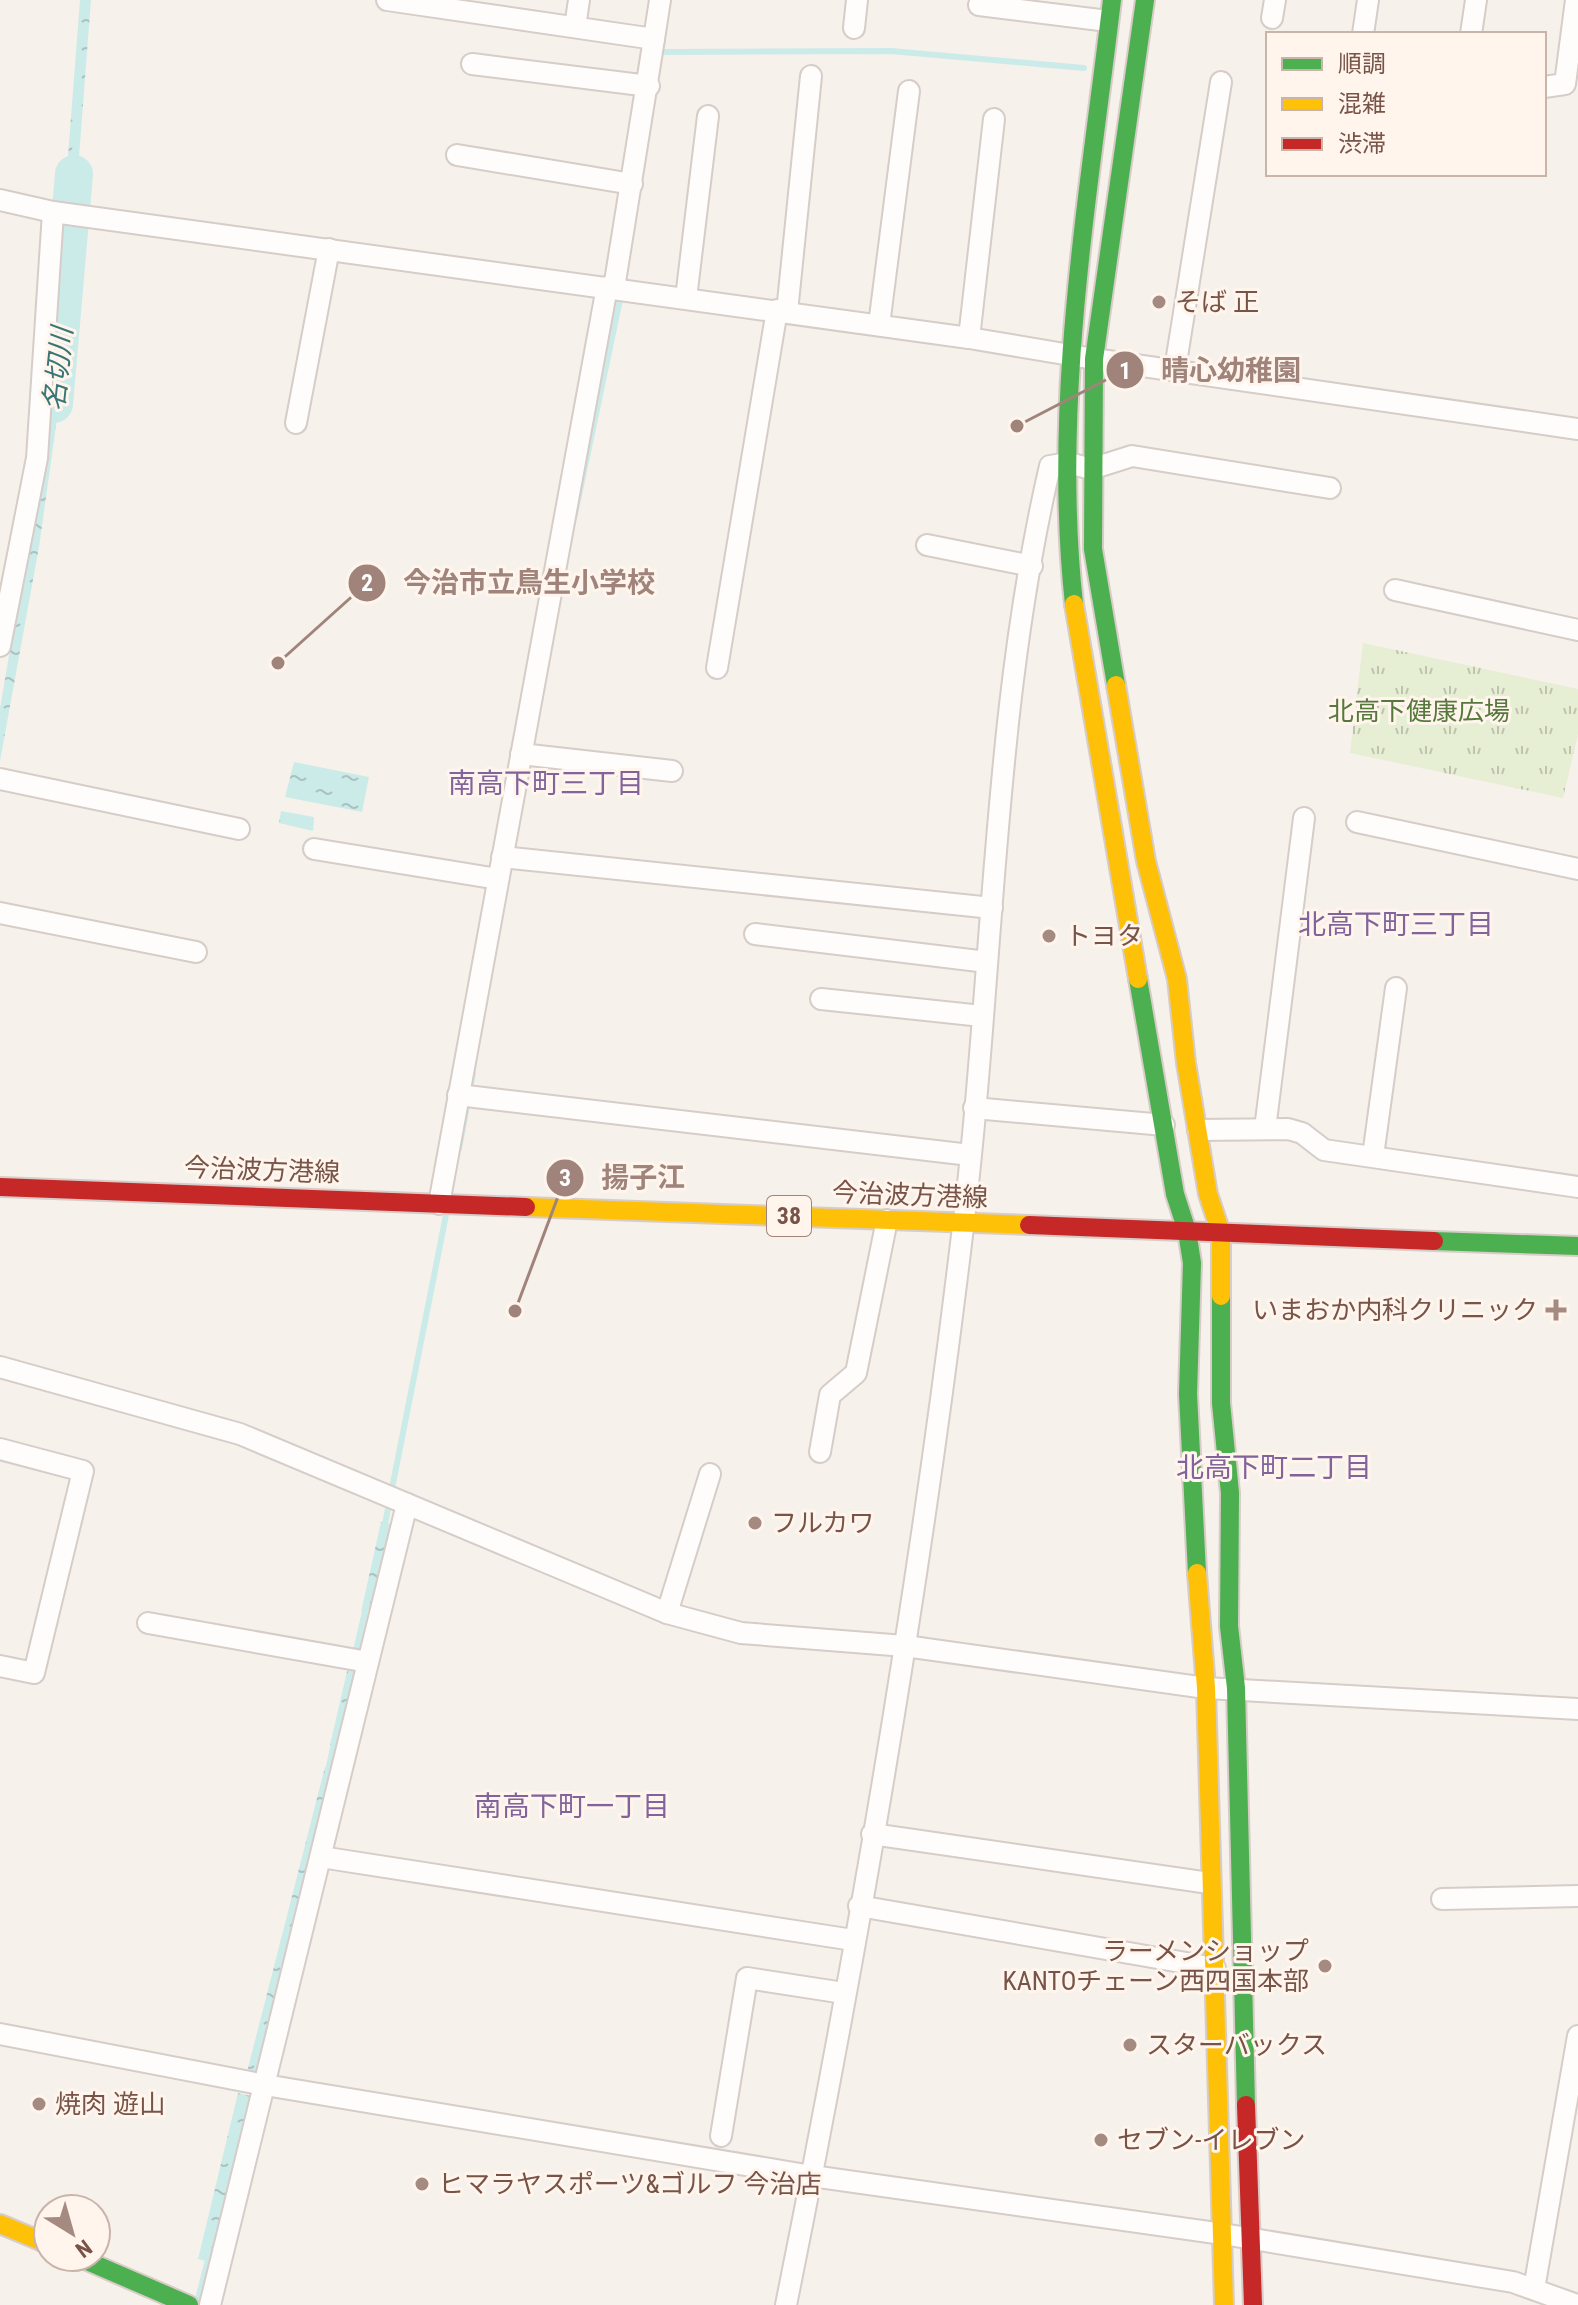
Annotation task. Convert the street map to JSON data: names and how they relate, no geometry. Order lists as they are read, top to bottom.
{
  "streets": {
    "street": ["今治波方港線", "38"]
  },
  "districts": [
    "南高下町三丁目",
    "北高下町三丁目",
    "北高下町二丁目",
    "南高下町一丁目"
  ],
  "water": ["名切川"],
  "parks": ["北高下健康広場"],
  "places": {
    "other": [
      "そば 正",
      "晴心幼稚園",
      "今治市立鳥生小学校",
      "トヨタ",
      "揚子江",
      "フルカワ",
      "ラーメンショップ KANTOチェーン西四国本部",
      "スターバックス",
      "焼肉 遊山",
      "セブン-イレブン",
      "ヒマラヤスポーツ&ゴルフ 今治店"
    ],
    "health": ["いまおか内科クリニック"]
  },
  "legend": ["順調", "混雑", "渋滞"],
  "north": "bottom right"
}
